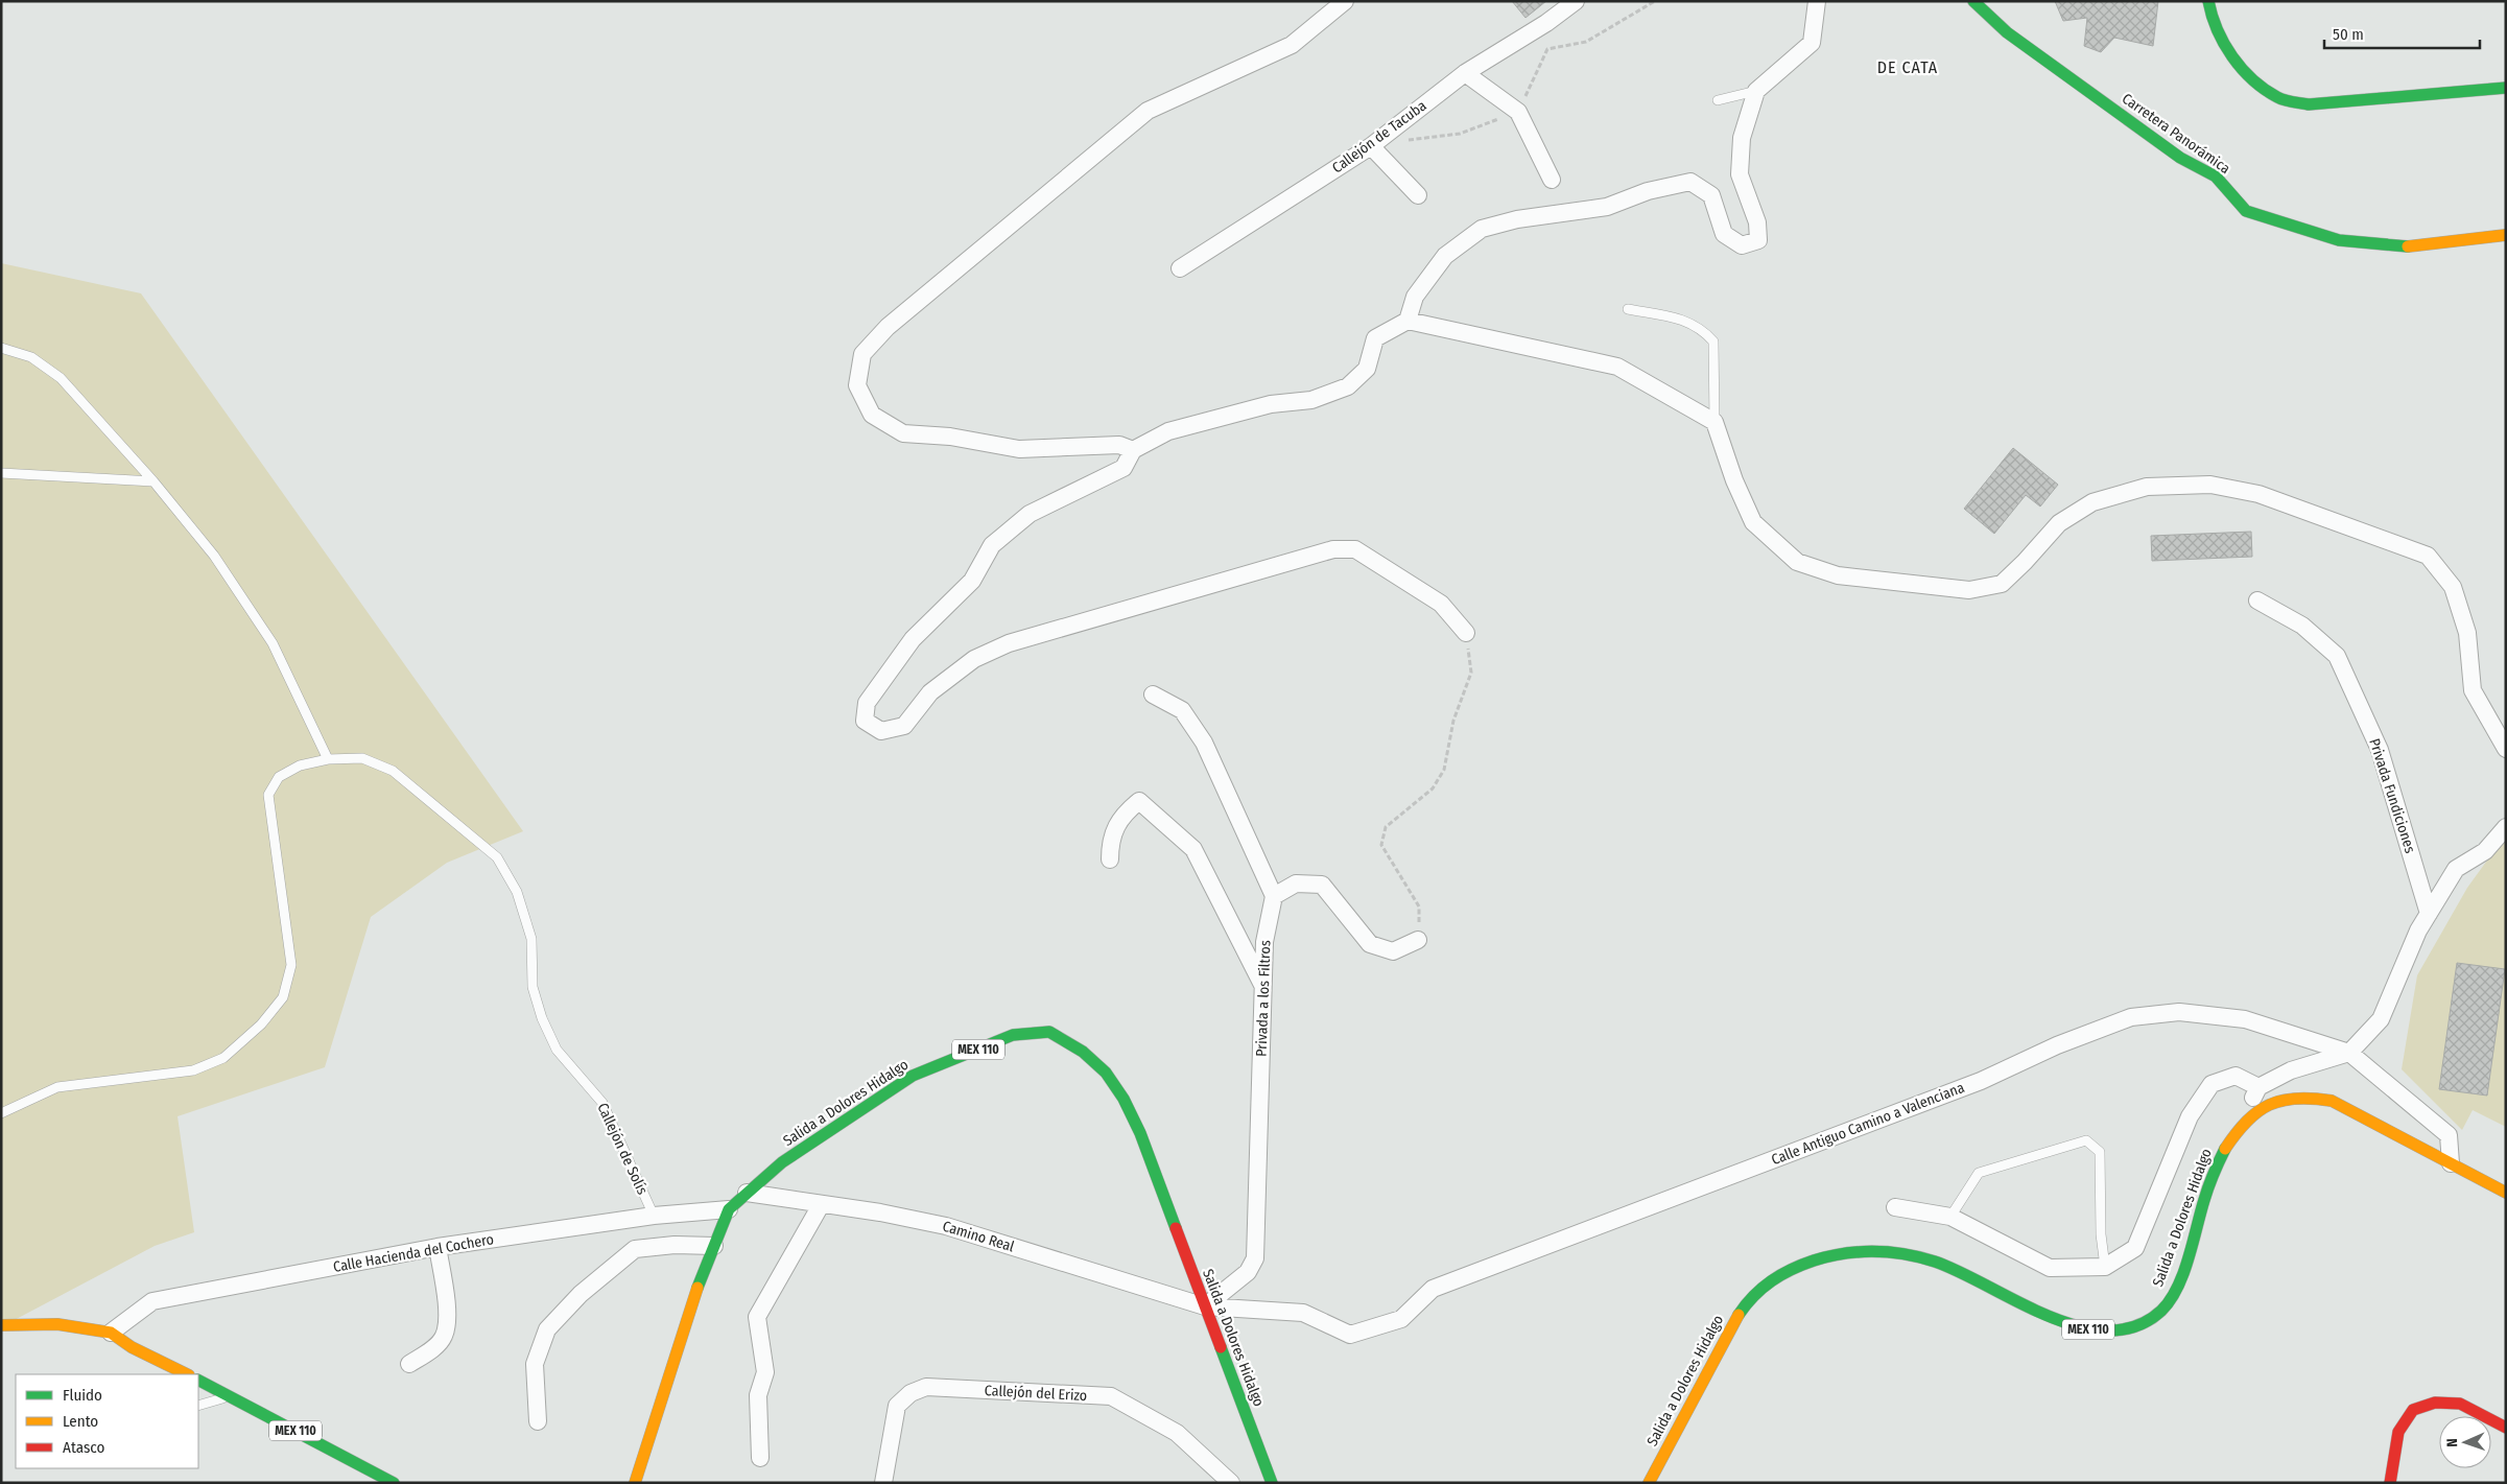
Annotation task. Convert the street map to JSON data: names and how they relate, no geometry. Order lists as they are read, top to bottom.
{
  "streets": {
    "main road": ["Carretera Panorámica", "MEX 110", "Salida a Dolores Hidalgo"],
    "street": [
      "Callejón de Tacuba",
      "Privada Fundiciones",
      "Privada a los Filtros",
      "Calle Antiguo Camino a Valenciana",
      "Camino Real",
      "Calle Hacienda del Cochero",
      "Callejón del Erizo"
    ],
    "lane": ["Callejón de Solís"]
  },
  "crossings": [
    ["Privada a los Filtros", "Salida a Dolores Hidalgo"],
    ["Privada a los Filtros", "Calle Antiguo Camino a Valenciana"],
    ["Privada a los Filtros", "Camino Real"],
    ["Salida a Dolores Hidalgo", "Calle Antiguo Camino a Valenciana"],
    ["Salida a Dolores Hidalgo", "Camino Real"],
    ["Salida a Dolores Hidalgo", "Calle Hacienda del Cochero"],
    ["Calle Antiguo Camino a Valenciana", "Camino Real"],
    ["Callejón de Solís", "Calle Hacienda del Cochero"]
  ],
  "districts": ["DE CATA"],
  "legend": ["Fluido", "Lento", "Atasco"],
  "scale_bar": "50 m",
  "north": "left"
}
